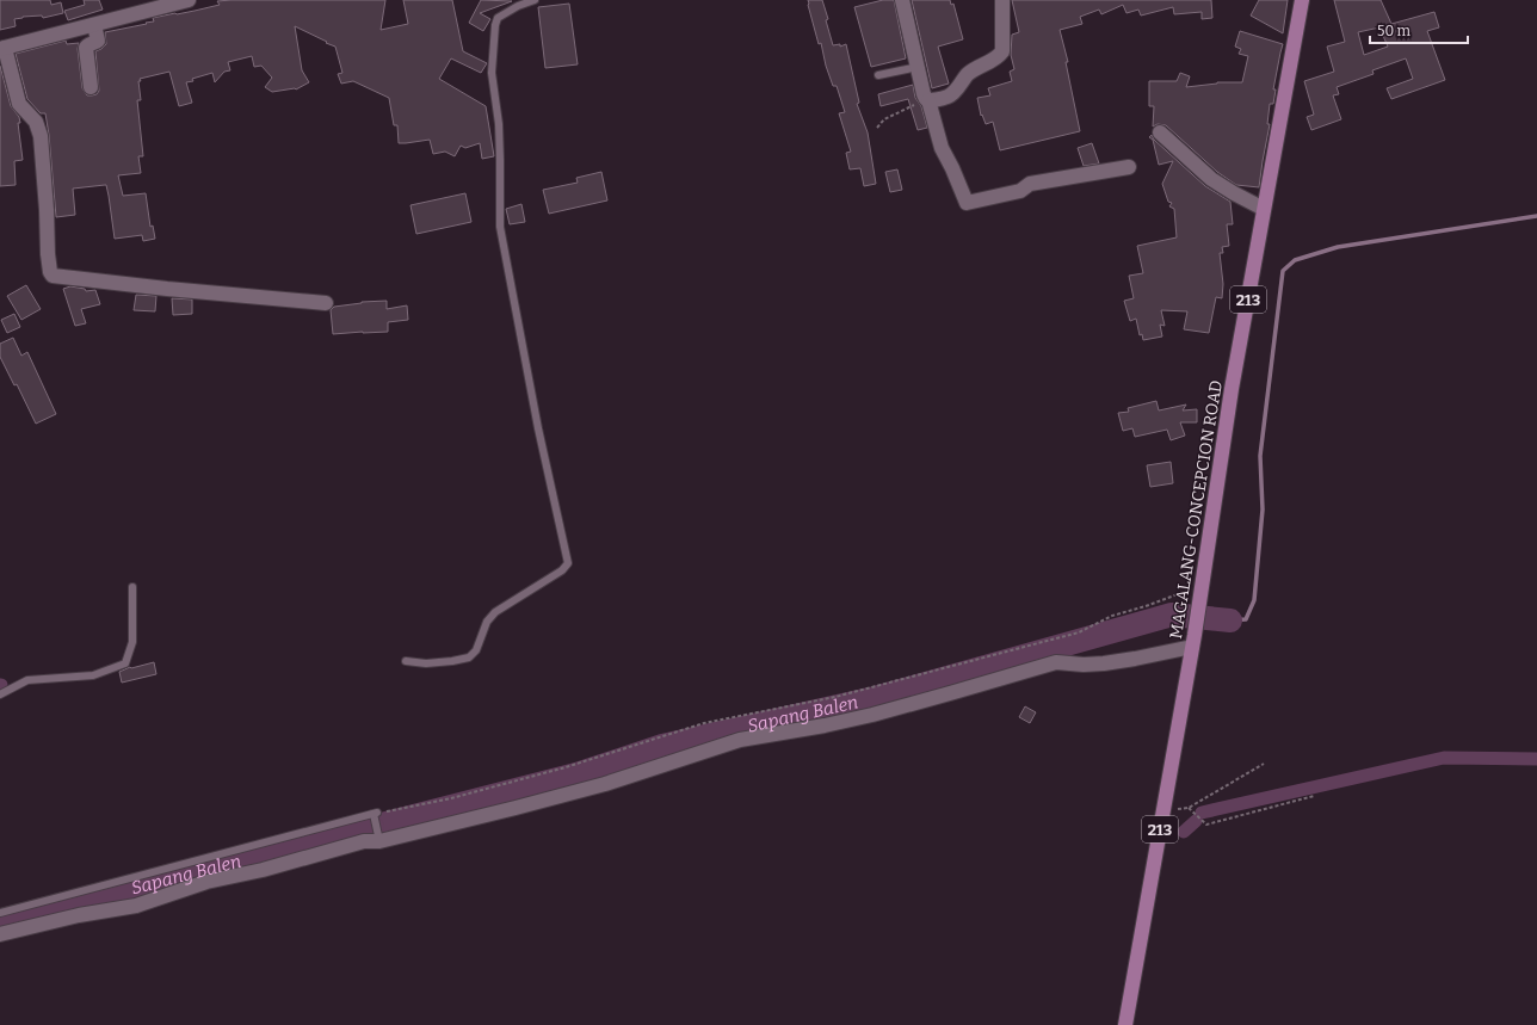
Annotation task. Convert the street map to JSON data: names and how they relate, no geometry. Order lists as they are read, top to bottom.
{
  "streets": {
    "main road": ["213", "MAGALANG-CONCEPCION ROAD"]
  },
  "water": ["Sapang Balen"],
  "scale_bar": "50 m"
}
